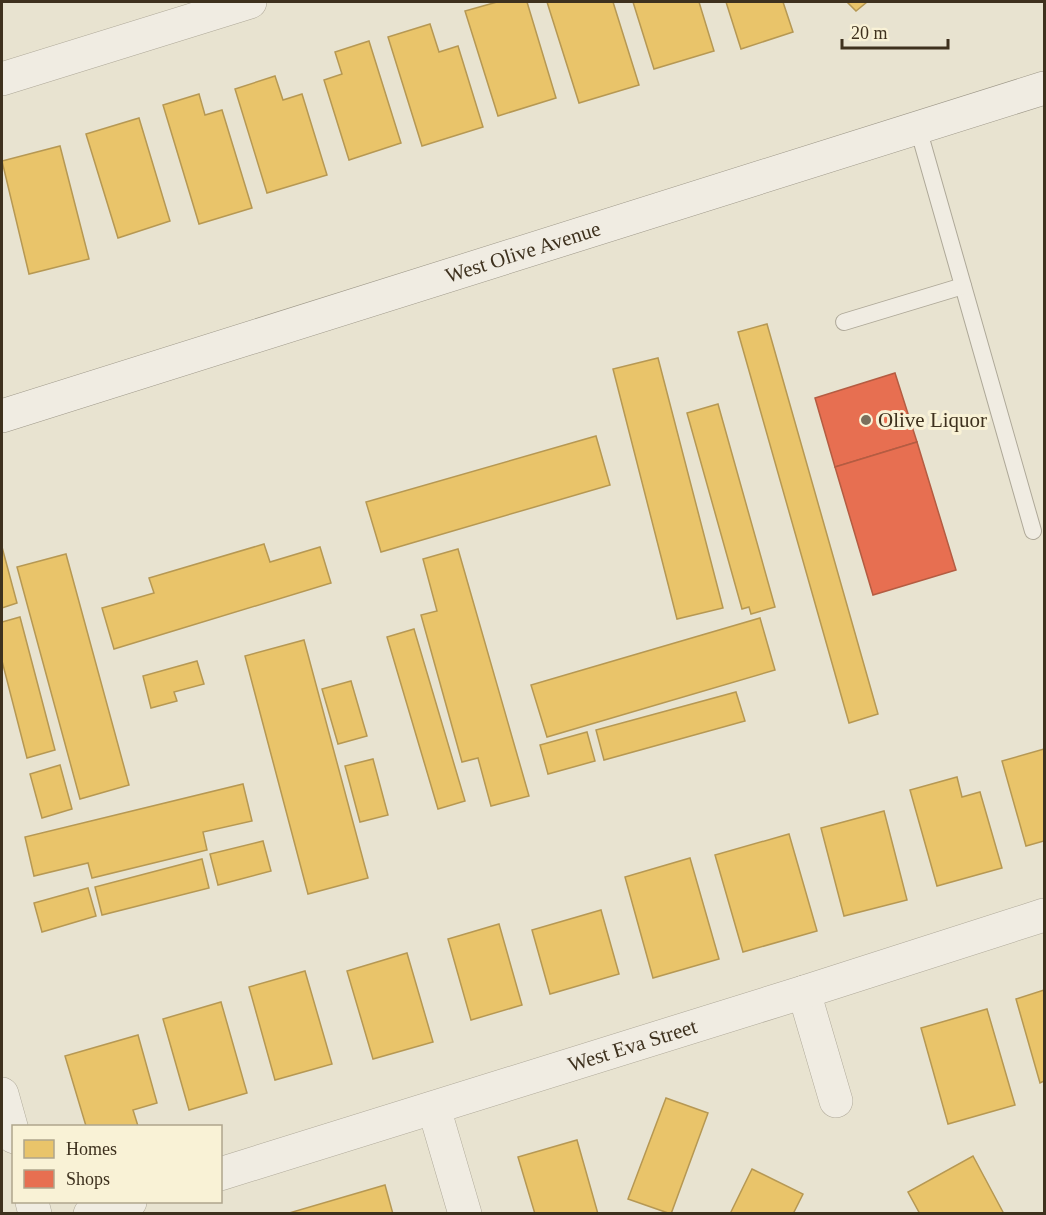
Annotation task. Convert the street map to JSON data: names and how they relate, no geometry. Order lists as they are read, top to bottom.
{
  "streets": {
    "street": ["West Olive Avenue", "West Eva Street"]
  },
  "places": ["Olive Liquor"],
  "legend": ["Homes", "Shops"],
  "scale_bar": "20 m"
}
